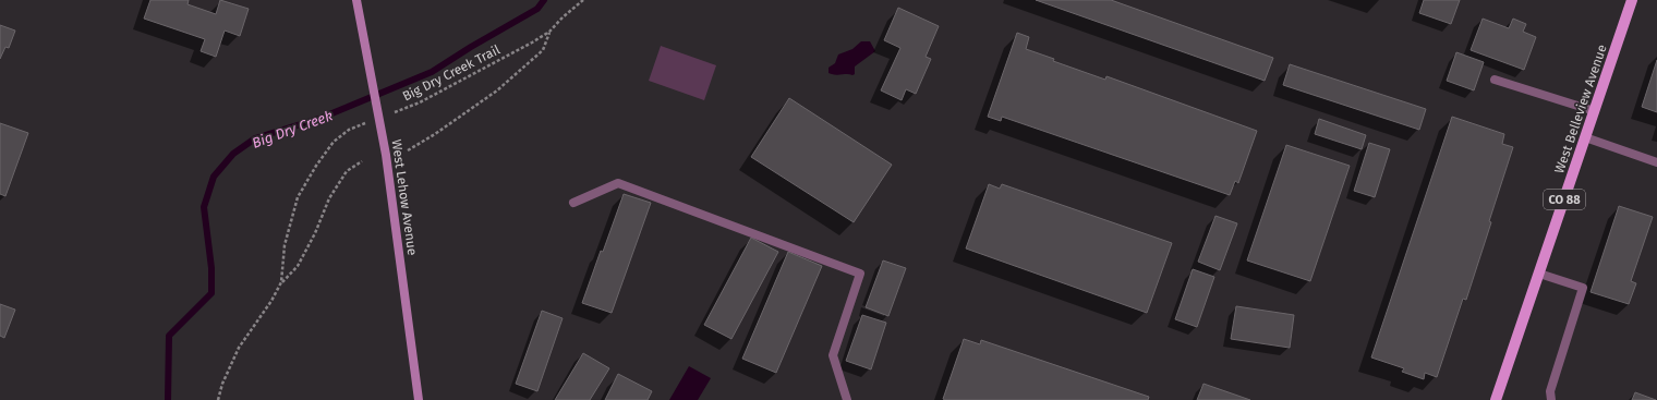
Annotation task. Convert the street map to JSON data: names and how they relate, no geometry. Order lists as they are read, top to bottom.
{
  "streets": {
    "main road": ["West Belleview Avenue", "CO 88"],
    "street": ["West Lehow Avenue"],
    "path": ["Big Dry Creek Trail"]
  },
  "water": ["Big Dry Creek"]
}
